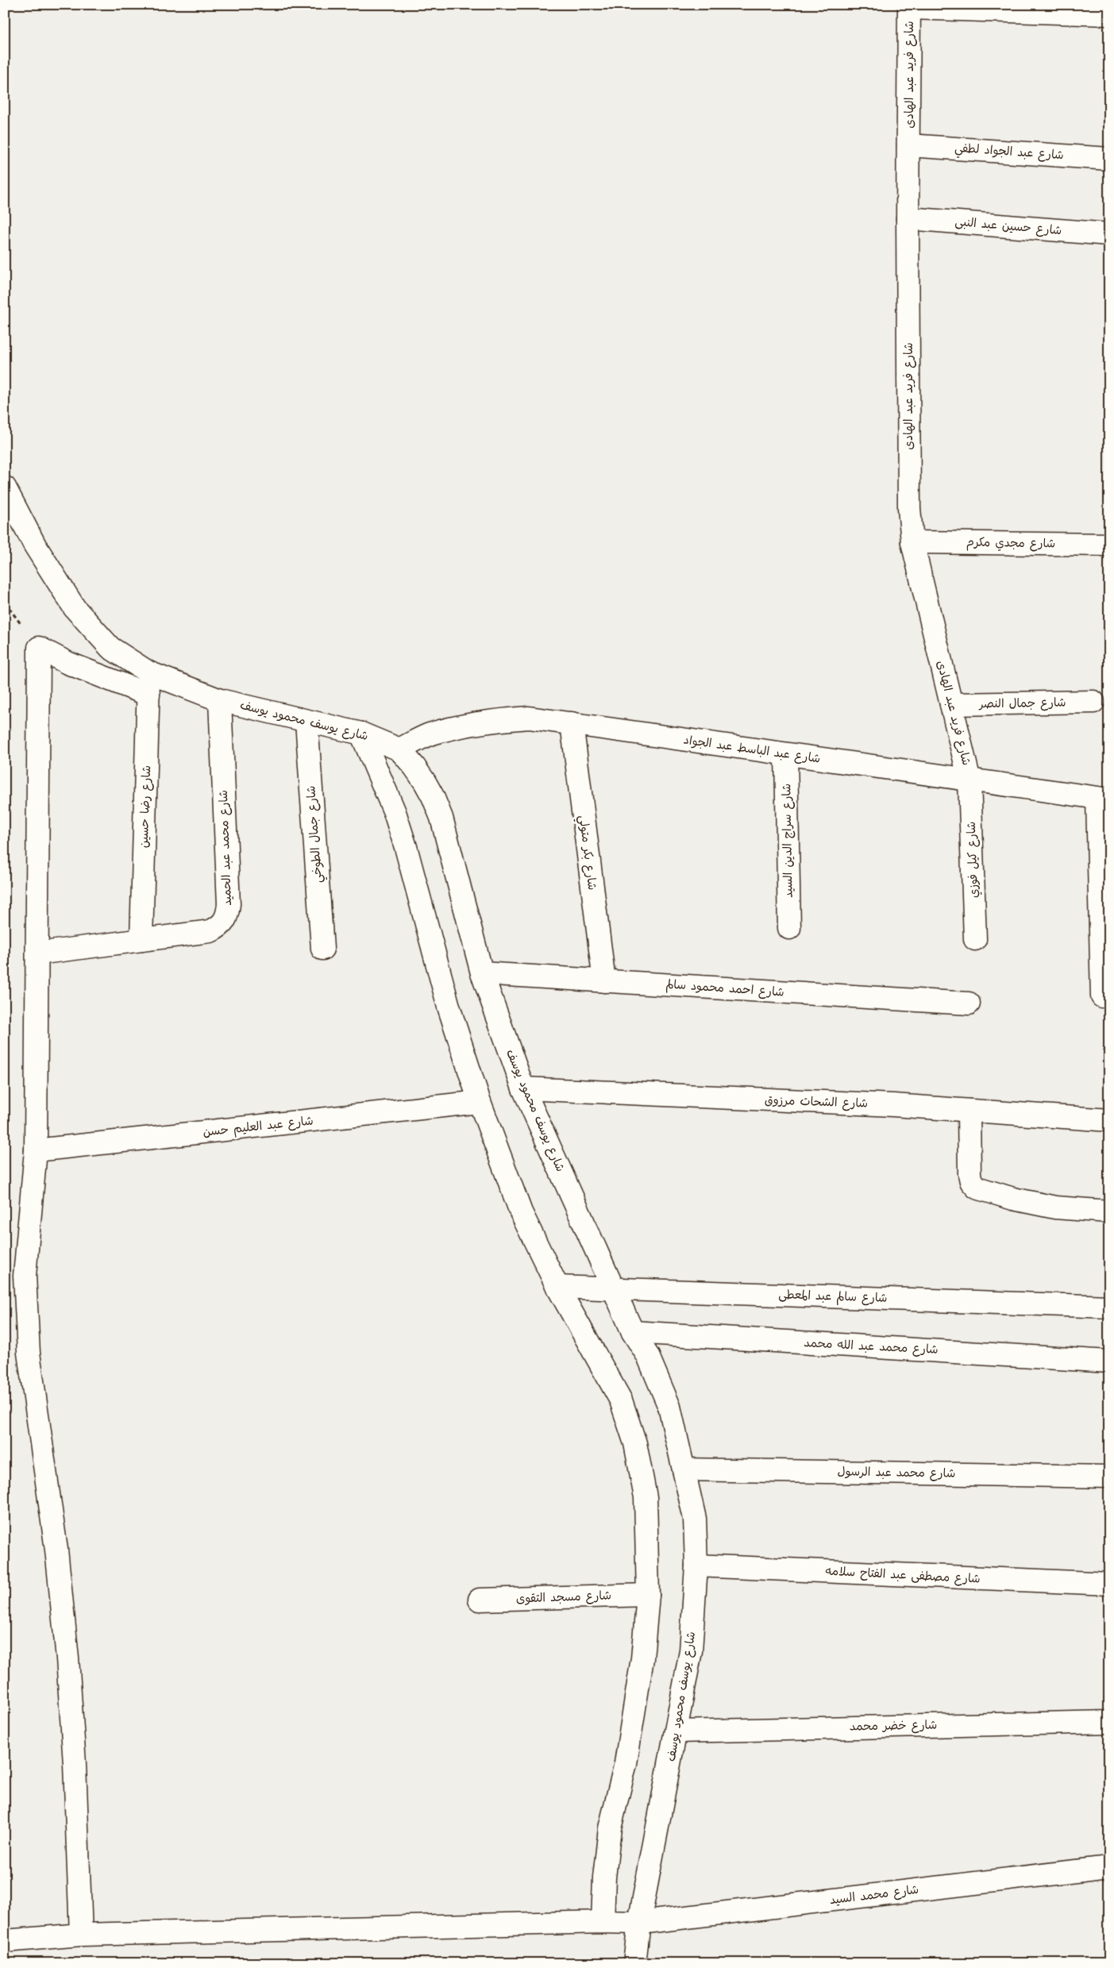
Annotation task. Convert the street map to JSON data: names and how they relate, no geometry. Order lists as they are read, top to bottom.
{
  "streets": {
    "street": [
      "شارع فريد عبد الهادى",
      "شارع عبد الجواد لطفي",
      "شارع حسين عبد النبى",
      "شارع مجدي مكرم",
      "شارع جمال النصر",
      "شارع يوسف محمود يوسف",
      "شارع عبد الباسط عبد الجواد",
      "شارع رضا حسين",
      "شارع جمال الطوخي",
      "شارع سراج الدين السيد",
      "شارع محمد عبد الحميد",
      "شارع بكر متولي",
      "شارع كيل فوزي",
      "شارع احمد محمود سالم",
      "شارع الشحات مرزوق",
      "شارع عبد العليم حسن",
      "شارع سالم عبد المعطى",
      "شارع محمد عبد الله محمد",
      "شارع محمد عبد الرسول",
      "شارع مصطفى عبد الفتاح سلامه",
      "شارع مسجد التقوى",
      "شارع خضر محمد",
      "شارع محمد السيد"
    ]
  },
  "crossings": [
    ["شارع فريد عبد الهادى", "شارع عبد الجواد لطفي"],
    ["شارع فريد عبد الهادى", "شارع حسين عبد النبى"],
    ["شارع فريد عبد الهادى", "شارع مجدي مكرم"],
    ["شارع فريد عبد الهادى", "شارع جمال النصر"],
    ["شارع فريد عبد الهادى", "شارع عبد الباسط عبد الجواد"],
    ["شارع فريد عبد الهادى", "شارع كيل فوزي"],
    ["شارع يوسف محمود يوسف", "شارع عبد الباسط عبد الجواد"],
    ["شارع يوسف محمود يوسف", "شارع رضا حسين"],
    ["شارع يوسف محمود يوسف", "شارع جمال الطوخي"],
    ["شارع يوسف محمود يوسف", "شارع محمد عبد الحميد"],
    ["شارع يوسف محمود يوسف", "شارع احمد محمود سالم"],
    ["شارع يوسف محمود يوسف", "شارع الشحات مرزوق"],
    ["شارع يوسف محمود يوسف", "شارع سالم عبد المعطى"],
    ["شارع يوسف محمود يوسف", "شارع محمد عبد الله محمد"],
    ["شارع يوسف محمود يوسف", "شارع محمد عبد الرسول"],
    ["شارع يوسف محمود يوسف", "شارع مصطفى عبد الفتاح سلامه"],
    ["شارع يوسف محمود يوسف", "شارع خضر محمد"],
    ["شارع يوسف محمود يوسف", "شارع محمد السيد"],
    ["شارع عبد الباسط عبد الجواد", "شارع سراج الدين السيد"],
    ["شارع عبد الباسط عبد الجواد", "شارع بكر متولي"],
    ["شارع عبد الباسط عبد الجواد", "شارع كيل فوزي"],
    ["شارع رضا حسين", "شارع محمد عبد الحميد"],
    ["شارع بكر متولي", "شارع احمد محمود سالم"]
  ]
}
